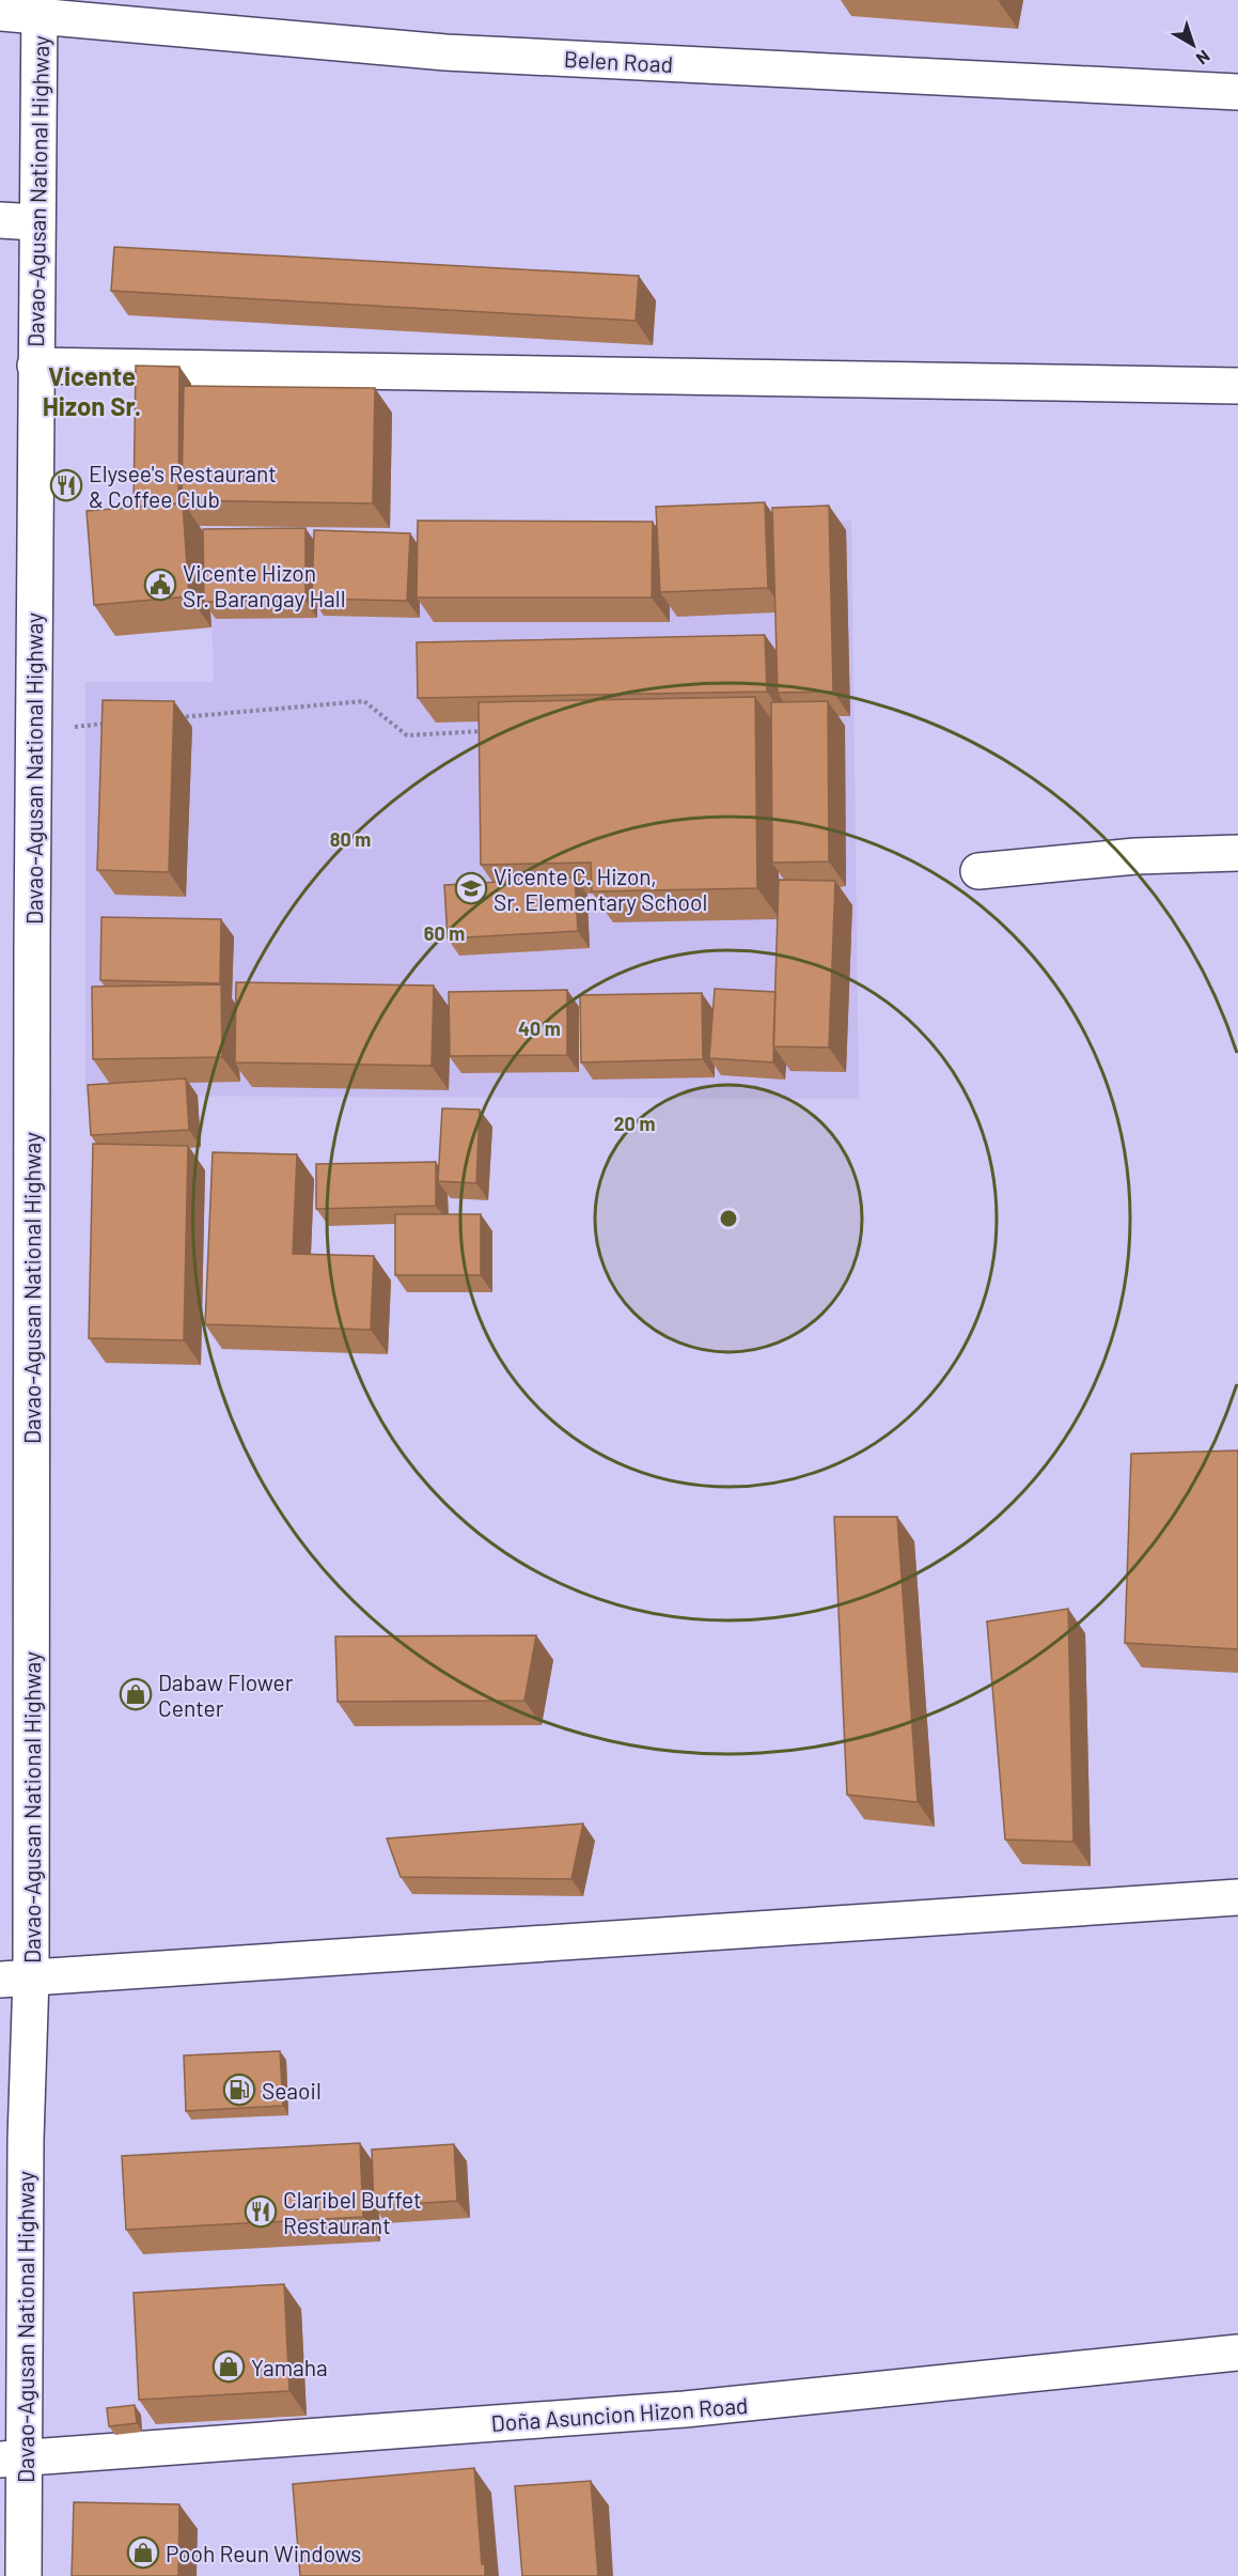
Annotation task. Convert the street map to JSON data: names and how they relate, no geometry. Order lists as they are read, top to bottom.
{
  "streets": {
    "street": ["Belen Road", "Davao-Agusan National Highway", "Doña Asuncion Hizon Road"]
  },
  "crossings": [
    ["Belen Road", "Davao-Agusan National Highway"],
    ["Davao-Agusan National Highway", "Doña Asuncion Hizon Road"]
  ],
  "districts": ["Vicente Hizon Sr."],
  "places": {
    "restaurant": ["Elysee's Restaurant & Coffee Club", "Claribel Buffet Restaurant"],
    "public building": ["Vicente Hizon Sr. Barangay Hall"],
    "school or university": ["Vicente C. Hizon, Sr. Elementary School"],
    "shop": ["Dabaw Flower Center", "Yamaha", "Pooh Reun Windows"],
    "fuel station": ["Seaoil"]
  },
  "north": "bottom right",
  "rings": [
    "80 m",
    "60 m",
    "40 m",
    "20 m"
  ]
}
